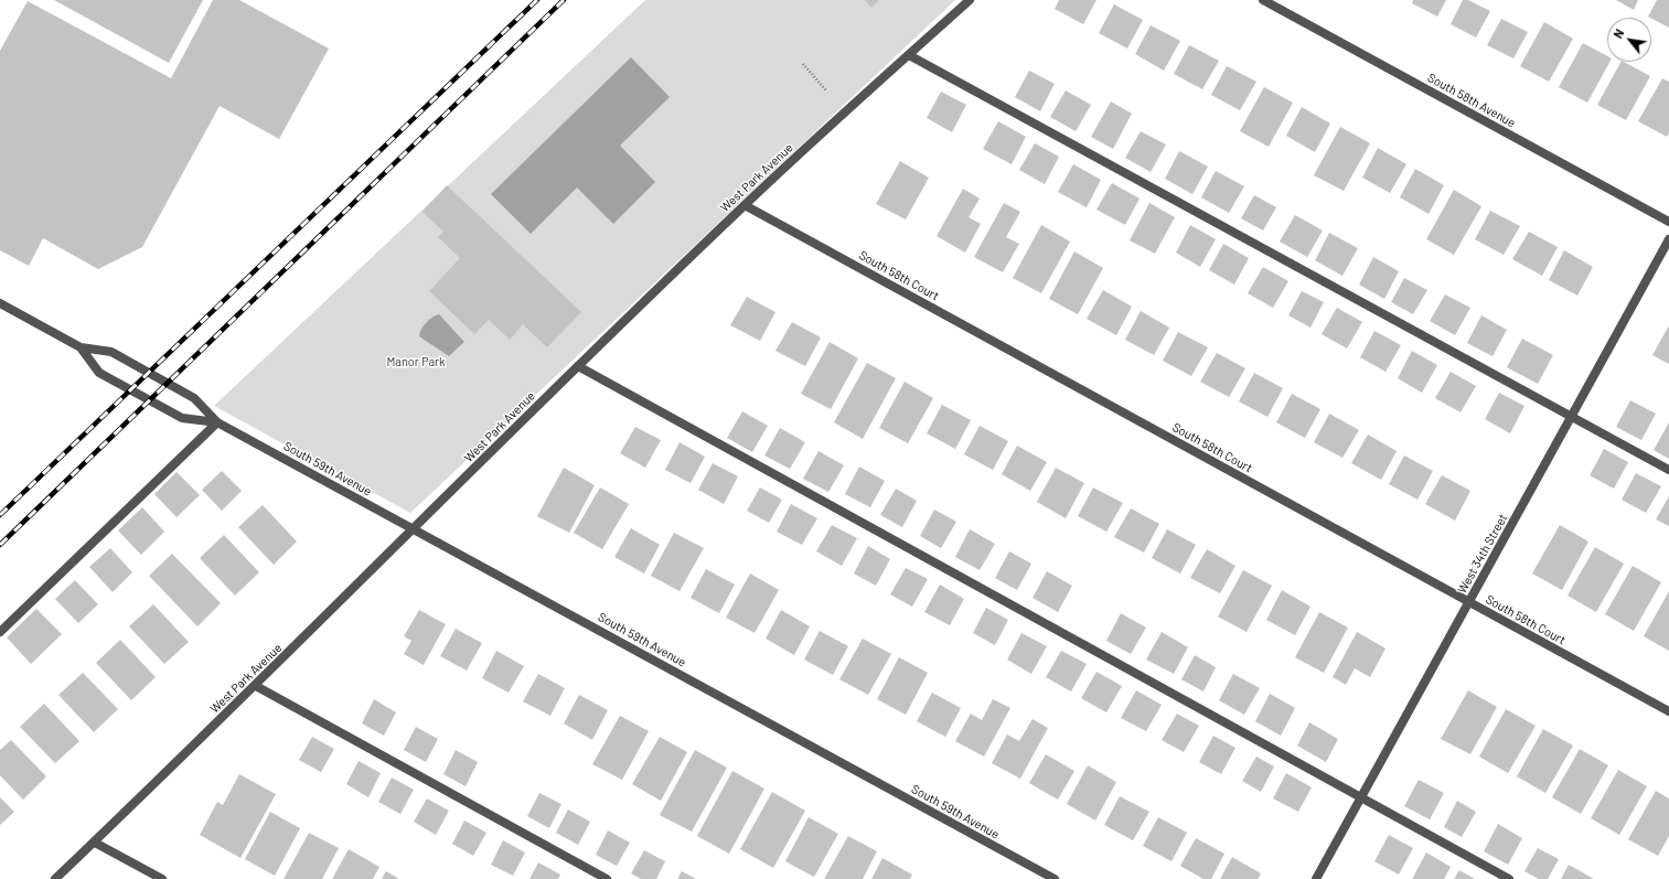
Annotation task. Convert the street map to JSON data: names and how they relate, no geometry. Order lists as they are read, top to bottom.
{
  "streets": {
    "street": [
      "South 58th Avenue",
      "West Park Avenue",
      "South 58th Court",
      "South 59th Avenue",
      "West 34th Street"
    ]
  },
  "crossings": [
    ["West Park Avenue", "South 58th Court"],
    ["West Park Avenue", "South 59th Avenue"],
    ["South 58th Court", "West 34th Street"]
  ],
  "parks": ["Manor Park"],
  "north": "top left"
}
